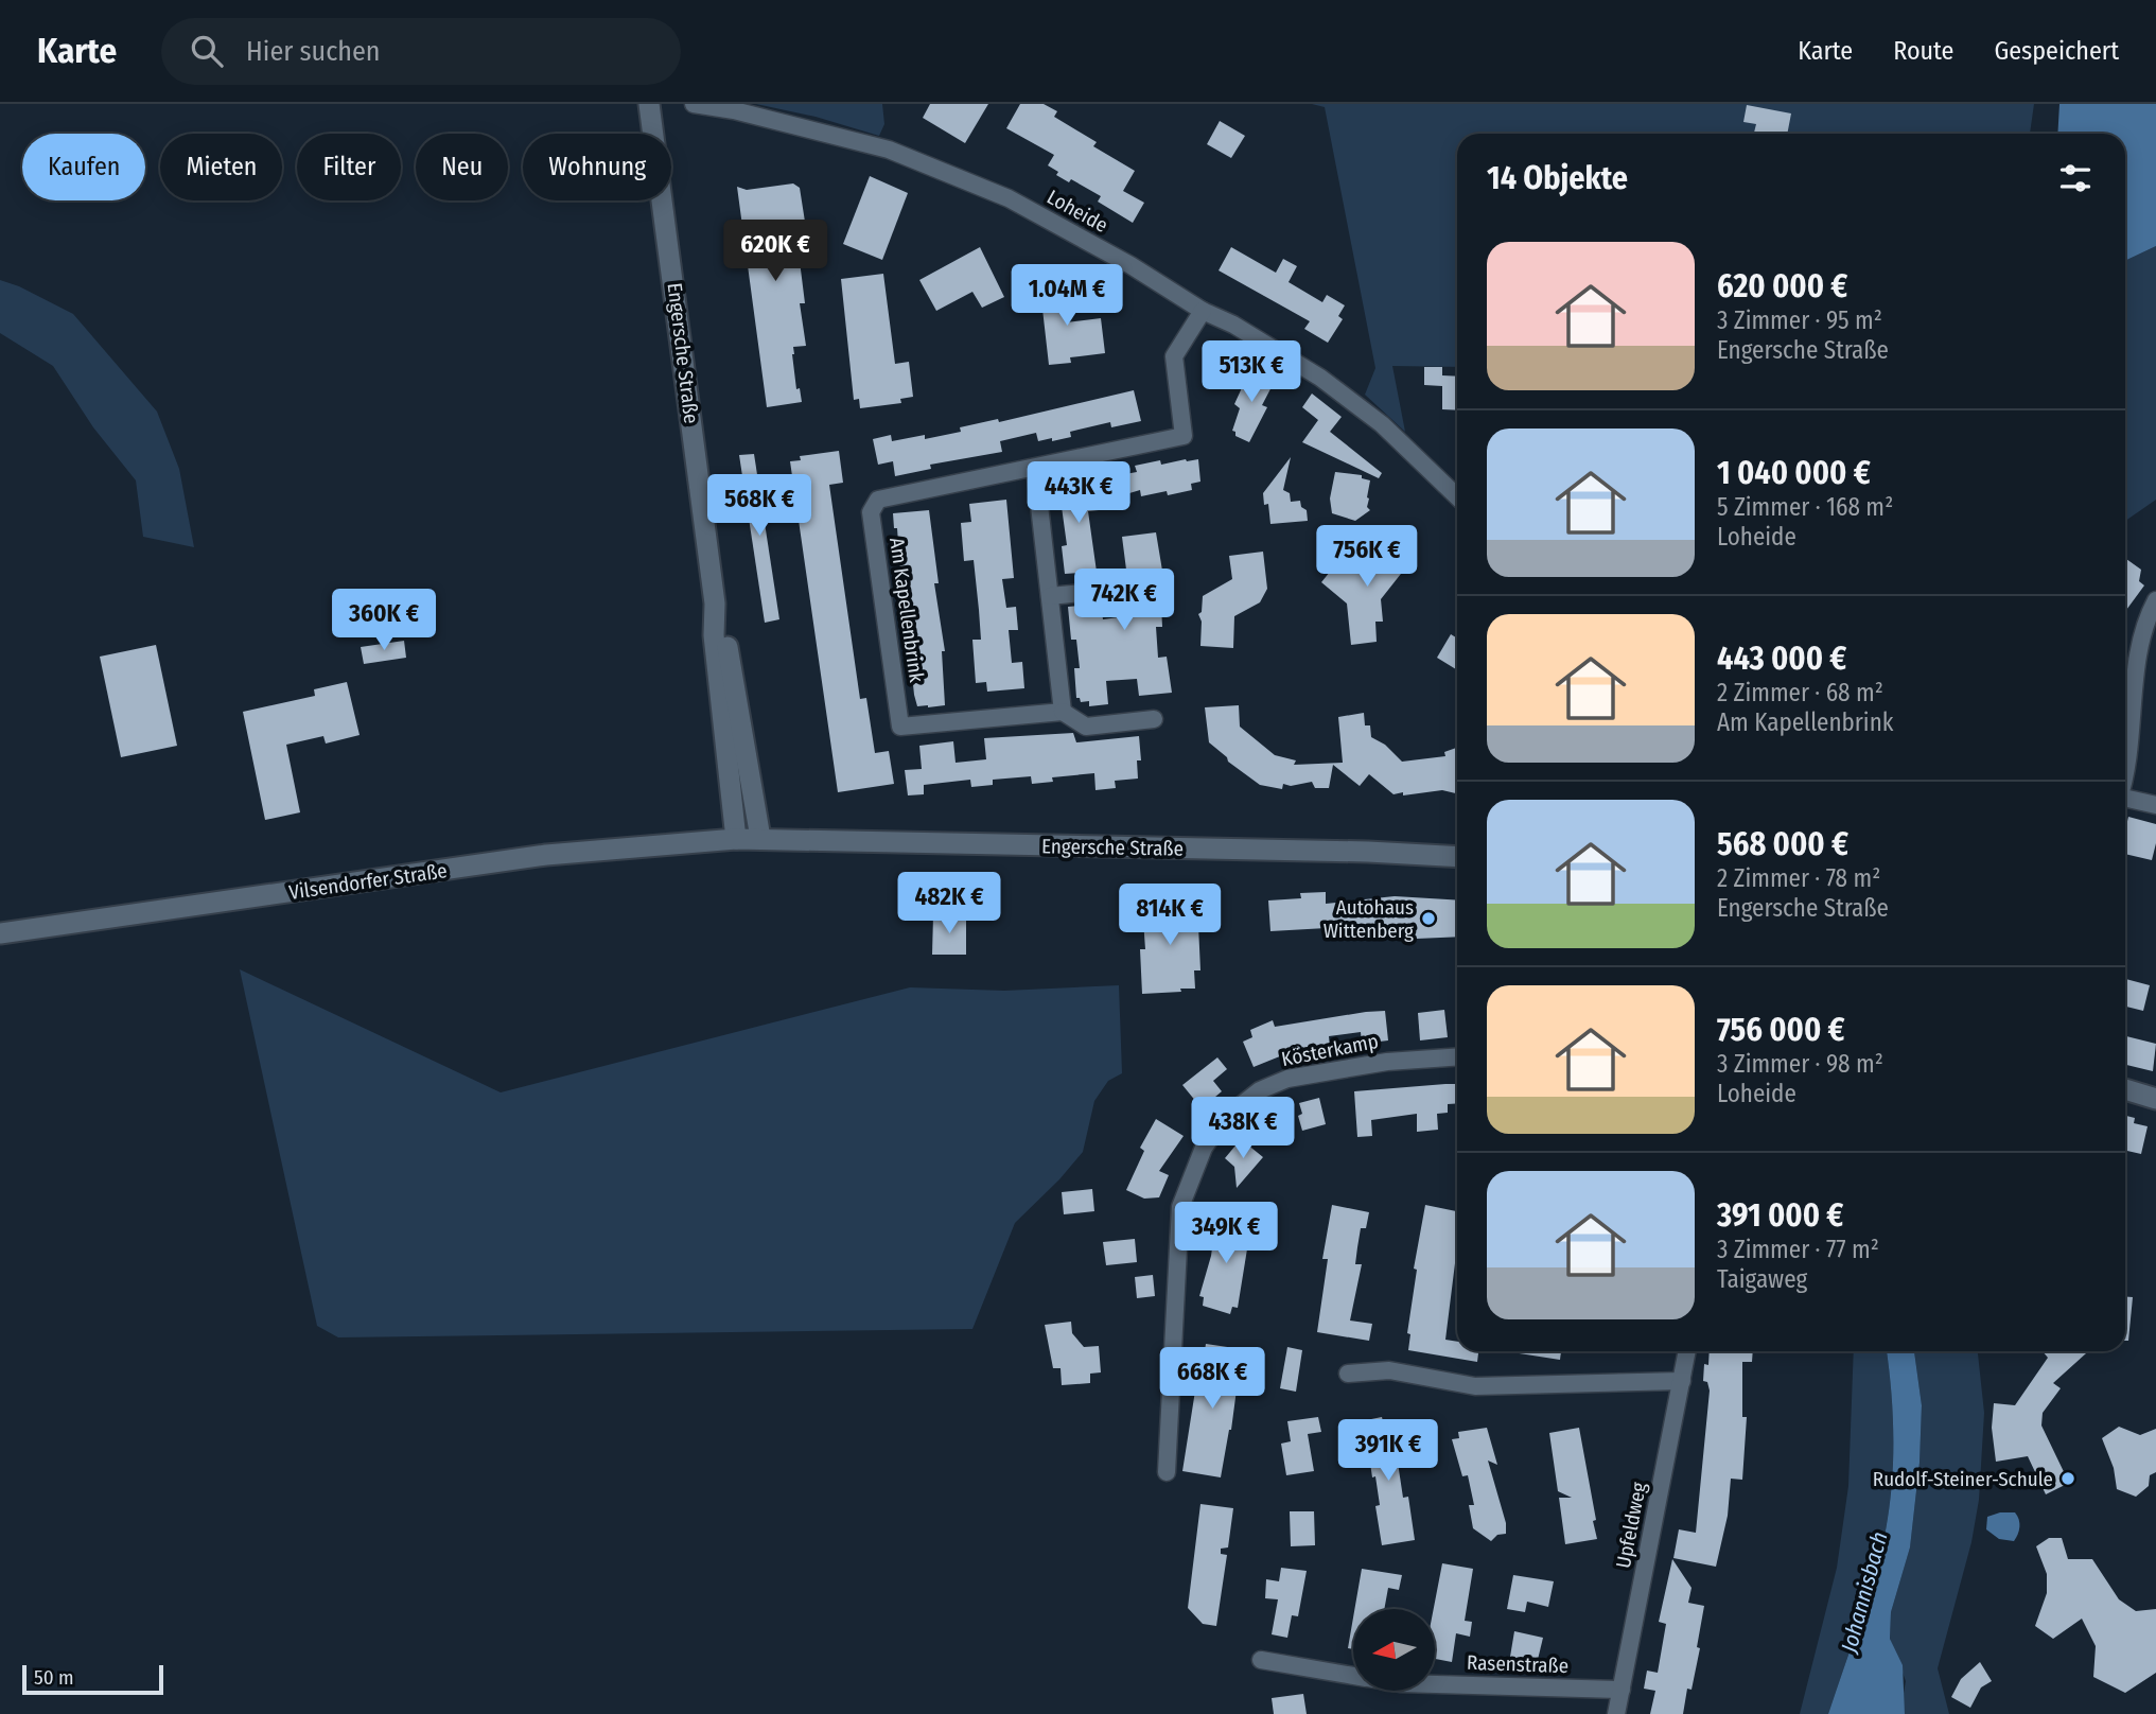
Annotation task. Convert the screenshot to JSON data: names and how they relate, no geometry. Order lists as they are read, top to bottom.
{
  "streets": {
    "main road": ["Engersche Straße", "Vilsendorfer Straße"],
    "street": [
      "Loheide",
      "Am Kapellenbrink",
      "Kösterkamp",
      "Upfeldweg",
      "Rasenstraße"
    ]
  },
  "crossings": [
    ["Loheide", "Am Kapellenbrink"],
    ["Engersche Straße", "Vilsendorfer Straße"],
    ["Upfeldweg", "Rasenstraße"]
  ],
  "water": ["Johannisbach"],
  "places": ["Autohaus Wittenberg", "Rudolf-Steiner-Schule"],
  "scale_bar": "50 m",
  "north": "left",
  "page": {
    "header": "Karte",
    "search": "Hier suchen",
    "nav": ["Karte", "Route", "Gespeichert"],
    "chip": [
      "Kaufen",
      "Mieten",
      "Filter",
      "Neu",
      "Wohnung"
    ],
    "heading": "14 Objekte",
    "price": [
      "620K €",
      "1.04M €",
      "513K €",
      "443K €",
      "568K €",
      "756K €",
      "742K €",
      "360K €",
      "482K €",
      "814K €",
      "438K €",
      "349K €",
      "668K €",
      "391K €"
    ],
    "list": [
      {
        "name": "620 000 €",
        "note": "3 Zimmer · 95 m² · Engersche Straße"
      },
      {
        "name": "1 040 000 €",
        "note": "5 Zimmer · 168 m² · Loheide"
      },
      {
        "name": "443 000 €",
        "note": "2 Zimmer · 68 m² · Am Kapellenbrink"
      },
      {
        "name": "568 000 €",
        "note": "2 Zimmer · 78 m² · Engersche Straße"
      },
      {
        "name": "756 000 €",
        "note": "3 Zimmer · 98 m² · Loheide"
      },
      {
        "name": "391 000 €",
        "note": "3 Zimmer · 77 m² · Taigaweg"
      }
    ],
    "scale": "50 m"
  }
}
